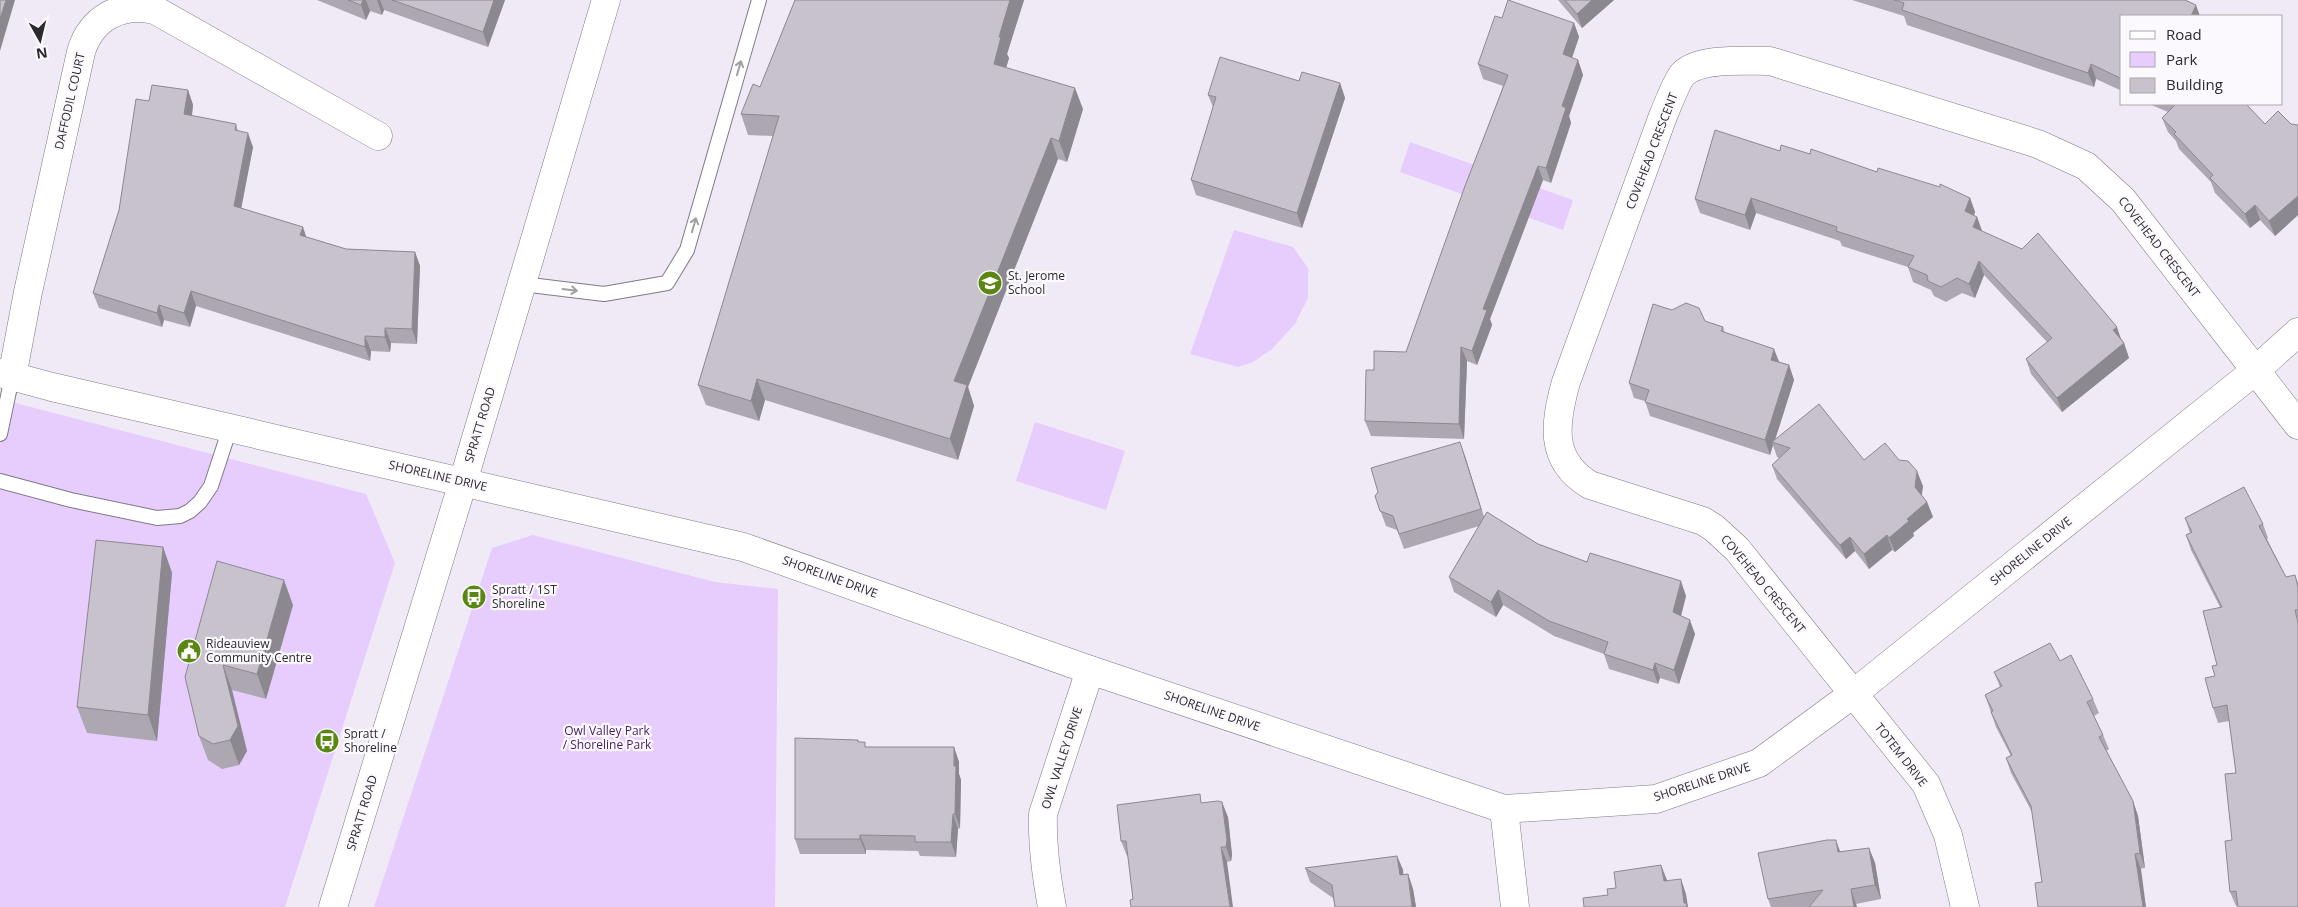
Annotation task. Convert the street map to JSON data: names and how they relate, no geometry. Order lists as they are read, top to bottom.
{
  "streets": {
    "street": [
      "DAFFODIL COURT",
      "COVEHEAD CRESCENT",
      "SPRATT ROAD",
      "SHORELINE DRIVE",
      "TOTEM DRIVE",
      "OWL VALLEY DRIVE"
    ]
  },
  "crossings": [
    ["DAFFODIL COURT", "SHORELINE DRIVE"],
    ["COVEHEAD CRESCENT", "SHORELINE DRIVE"],
    ["COVEHEAD CRESCENT", "TOTEM DRIVE"],
    ["SPRATT ROAD", "SHORELINE DRIVE"],
    ["SHORELINE DRIVE", "TOTEM DRIVE"],
    ["SHORELINE DRIVE", "OWL VALLEY DRIVE"]
  ],
  "parks": ["Owl Valley Park / Shoreline Park"],
  "places": {
    "school or university": ["St. Jerome School"],
    "bus stop": ["Spratt / 1ST Shoreline", "Spratt / Shoreline"],
    "public building": ["Rideauview Community Centre"]
  },
  "legend": ["Road", "Park", "Building"],
  "north": "bottom"
}
